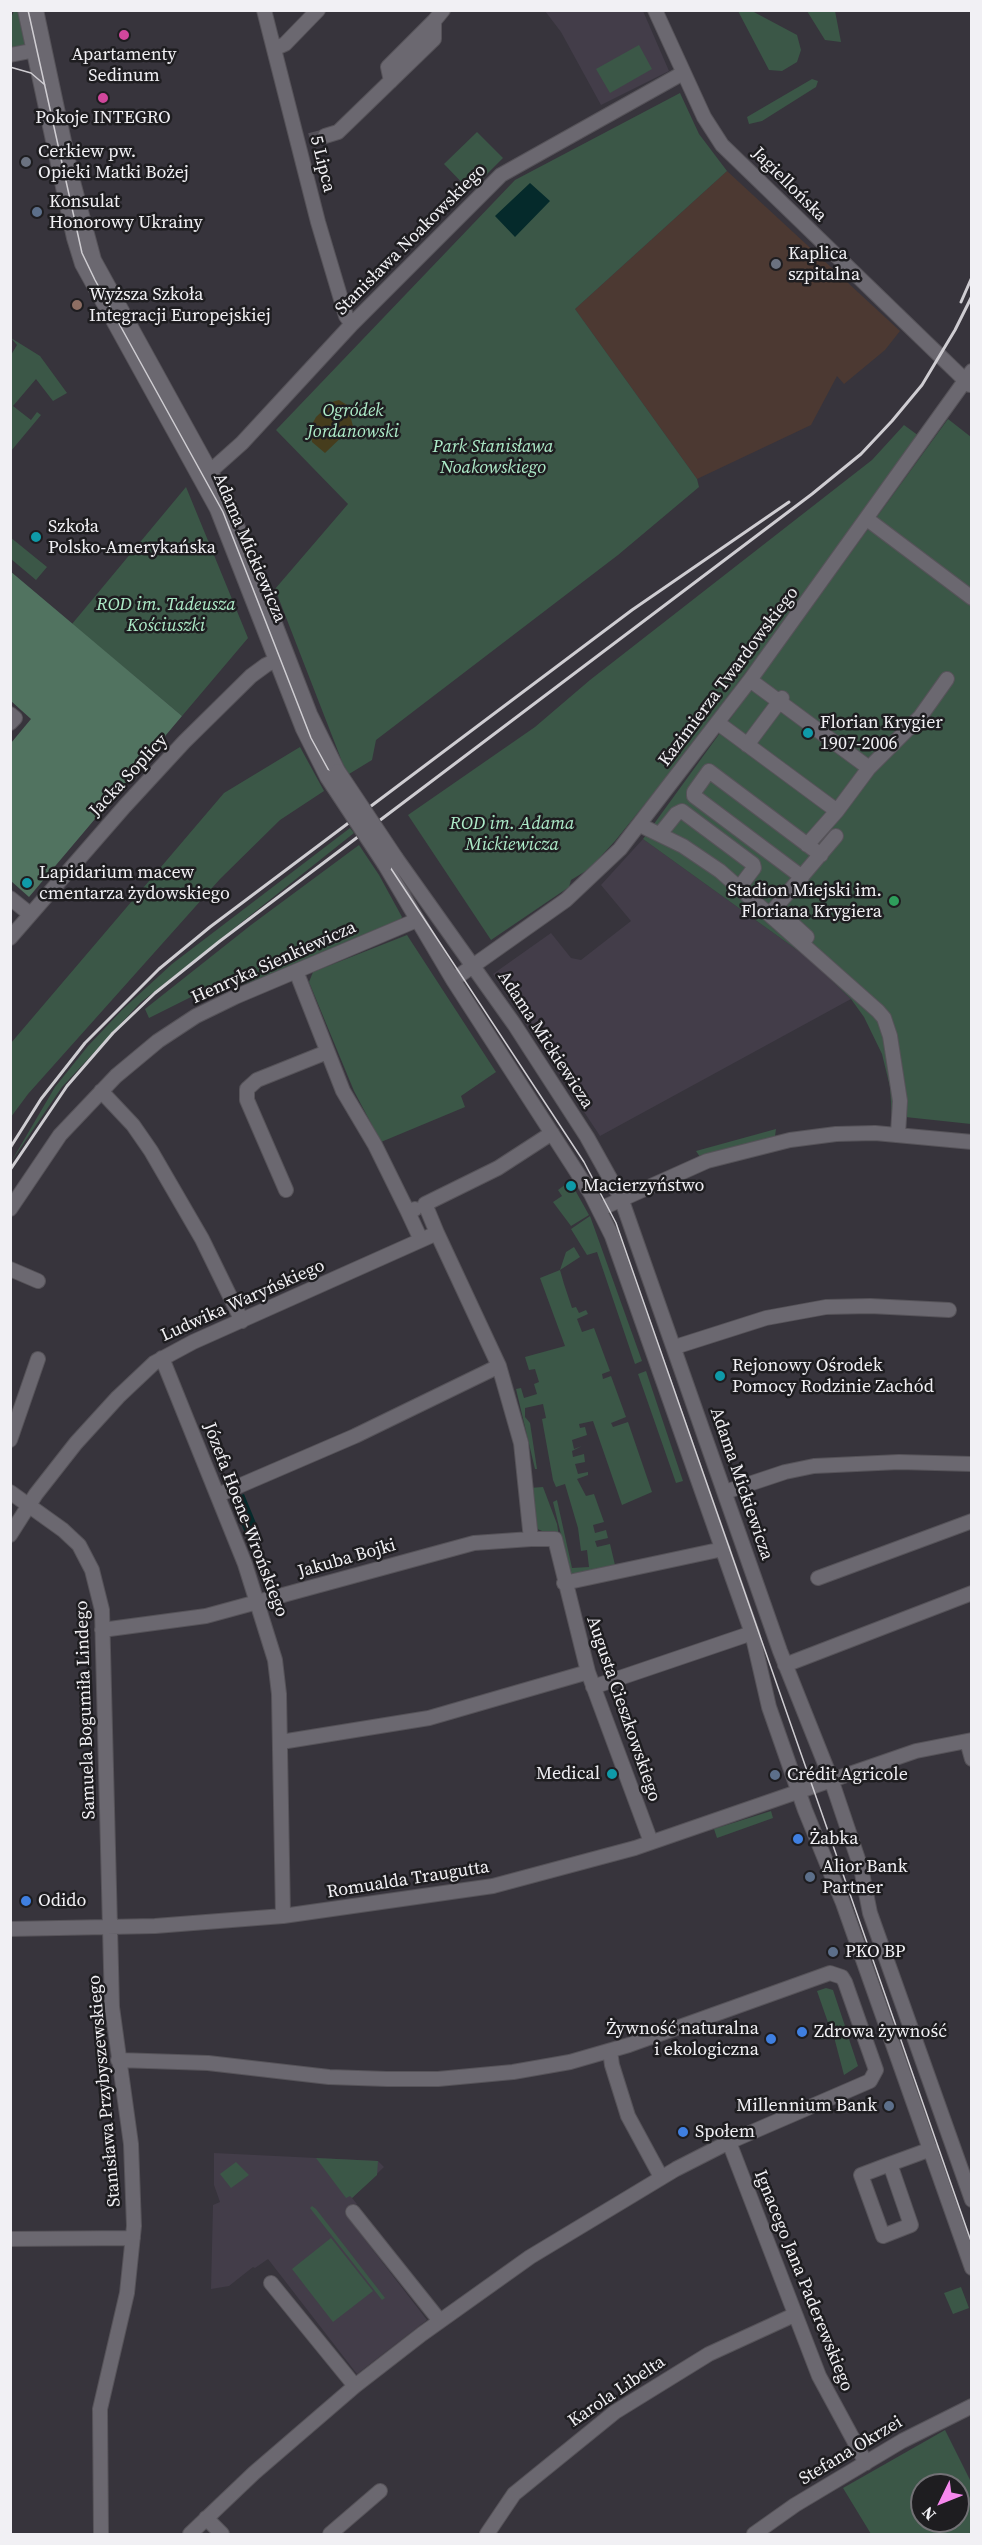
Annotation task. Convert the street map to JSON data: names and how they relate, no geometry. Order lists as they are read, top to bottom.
{
  "streets": {
    "street": [
      "5 Lipca",
      "Jagiellońska",
      "Stanisława Noakowskiego",
      "Adama Mickiewicza",
      "Kazimierza Twardowskiego",
      "Jacka Soplicy",
      "Henryka Sienkiewicza",
      "Ludwika Waryńskiego",
      "Józefa Hoene-Wrońskiego",
      "Jakuba Bojki",
      "Augusta Cieszkowskiego",
      "Samuela Bogumiła Lindego",
      "Romualda Traugutta",
      "Stanisława Przybyszewskiego",
      "Ignacego Jana Paderewskiego",
      "Karola Libelta",
      "Stefana Okrzei"
    ]
  },
  "crossings": [
    ["5 Lipca", "Stanisława Noakowskiego"],
    ["Jagiellońska", "Stanisława Noakowskiego"],
    ["Jagiellońska", "Kazimierza Twardowskiego"],
    ["Stanisława Noakowskiego", "Adama Mickiewicza"],
    ["Adama Mickiewicza", "Kazimierza Twardowskiego"],
    ["Adama Mickiewicza", "Jacka Soplicy"],
    ["Adama Mickiewicza", "Henryka Sienkiewicza"],
    ["Adama Mickiewicza", "Romualda Traugutta"],
    ["Ludwika Waryńskiego", "Józefa Hoene-Wrońskiego"],
    ["Ludwika Waryńskiego", "Samuela Bogumiła Lindego"],
    ["Józefa Hoene-Wrońskiego", "Jakuba Bojki"],
    ["Józefa Hoene-Wrońskiego", "Romualda Traugutta"],
    ["Jakuba Bojki", "Augusta Cieszkowskiego"],
    ["Jakuba Bojki", "Samuela Bogumiła Lindego"],
    ["Augusta Cieszkowskiego", "Romualda Traugutta"],
    ["Samuela Bogumiła Lindego", "Romualda Traugutta"],
    ["Samuela Bogumiła Lindego", "Stanisława Przybyszewskiego"],
    ["Romualda Traugutta", "Stanisława Przybyszewskiego"],
    ["Ignacego Jana Paderewskiego", "Karola Libelta"],
    ["Ignacego Jana Paderewskiego", "Stefana Okrzei"]
  ],
  "parks": [
    "Ogródek Jordanowski",
    "Park Stanisława Noakowskiego",
    "ROD im. Tadeusza Kościuszki",
    "ROD im. Adama Mickiewicza"
  ],
  "places": [
    "Apartamenty Sedinum",
    "Pokoje INTEGRO",
    "Cerkiew pw. Opieki Matki Bożej",
    "Konsulat Honorowy Ukrainy",
    "Kaplica szpitalna",
    "Wyższa Szkoła Integracji Europejskiej",
    "Szkoła Polsko-Amerykańska",
    "Florian Krygier 1907-2006",
    "Lapidarium macew cmentarza żydowskiego",
    "Stadion Miejski im. Floriana Krygiera",
    "Macierzyństwo",
    "Rejonowy Ośrodek Pomocy Rodzinie Zachód",
    "Medical",
    "Crédit Agricole",
    "Żabka",
    "Alior Bank Partner",
    "Odido",
    "PKO BP",
    "Zdrowa żywność",
    "Żywność naturalna i ekologiczna",
    "Millennium Bank",
    "Społem"
  ],
  "north": "bottom left"
}
